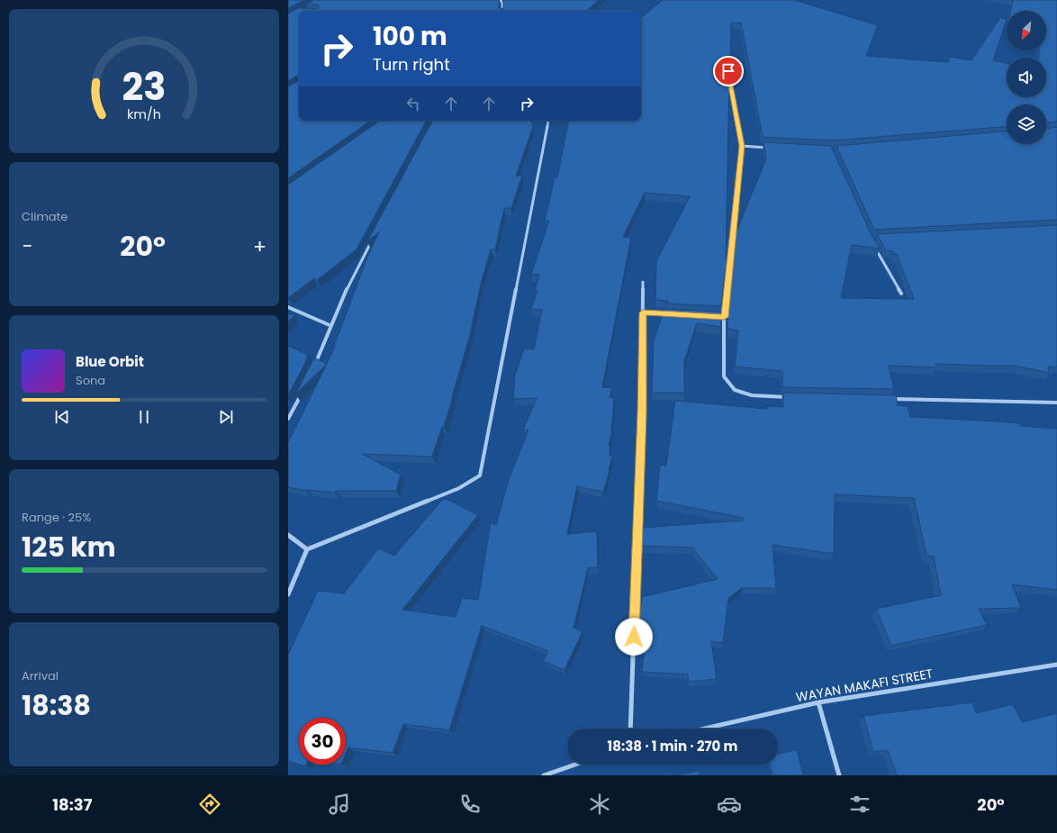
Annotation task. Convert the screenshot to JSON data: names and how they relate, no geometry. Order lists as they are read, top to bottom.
{
  "streets": {
    "street": ["WAYAN MAKAFI STREET"]
  },
  "north": "bottom left",
  "page": {
    "turn": ["100 m", "Turn right"],
    "tile": [
      "Climate",
      ["Range · 25%", "125 km"],
      ["Arrival", "18:38"]
    ],
    "heat": ["−", "20°", "+"],
    "song": ["Blue Orbit", "Sona"],
    "limit": "30",
    "trip": "18:38 · 1 min · 270 m",
    "tabs": ["18:37", "20°"],
    "gauge": ["23", "km/h"]
  }
}
